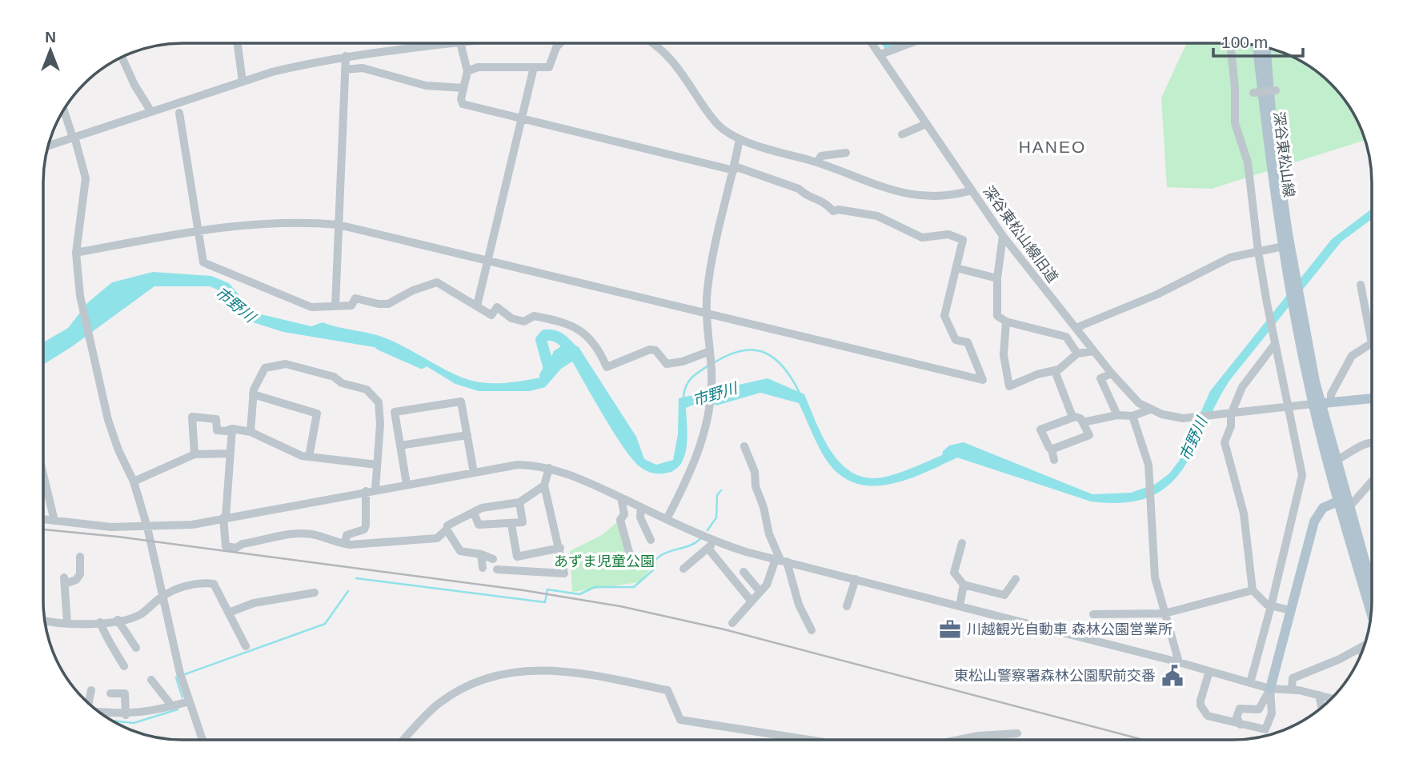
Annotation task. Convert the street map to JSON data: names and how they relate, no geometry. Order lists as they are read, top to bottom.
{
  "streets": {
    "main road": ["深谷東松山線"],
    "street": ["深谷東松山線旧道"]
  },
  "districts": ["HANEO"],
  "water": ["市野川"],
  "parks": ["あずま児童公園"],
  "places": {
    "office": ["川越観光自動車 森林公園営業所"],
    "public building": ["東松山警察署森林公園駅前交番"]
  },
  "scale_bar": "100 m",
  "north": "top"
}
